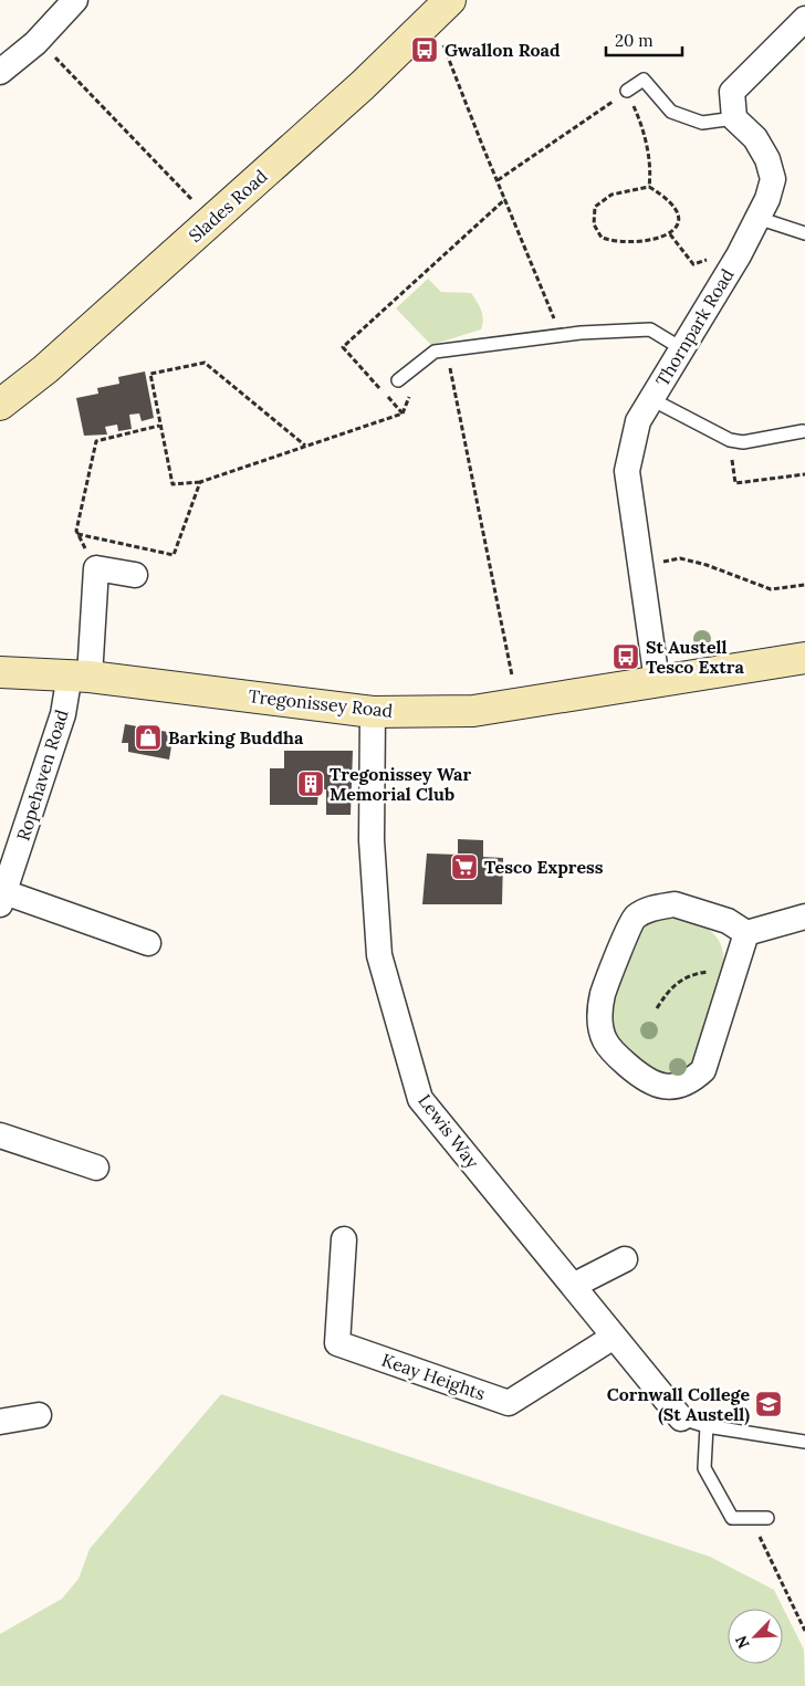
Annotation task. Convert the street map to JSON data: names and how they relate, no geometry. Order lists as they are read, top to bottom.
{
  "streets": {
    "street": [
      "Slades Road",
      "Thornpark Road",
      "Tregonissey Road",
      "Ropehaven Road",
      "Lewis Way",
      "Keay Heights"
    ]
  },
  "crossings": [
    ["Thornpark Road", "Tregonissey Road"],
    ["Tregonissey Road", "Ropehaven Road"],
    ["Tregonissey Road", "Lewis Way"],
    ["Lewis Way", "Keay Heights"]
  ],
  "places": {
    "bus stop": ["Gwallon Road", "St Austell Tesco Extra"],
    "shop": ["Barking Buddha"],
    "building": ["Tregonissey War Memorial Club"],
    "supermarket": ["Tesco Express"],
    "school or university": ["Cornwall College (St Austell)"]
  },
  "scale_bar": "20 m",
  "north": "bottom left"
}
